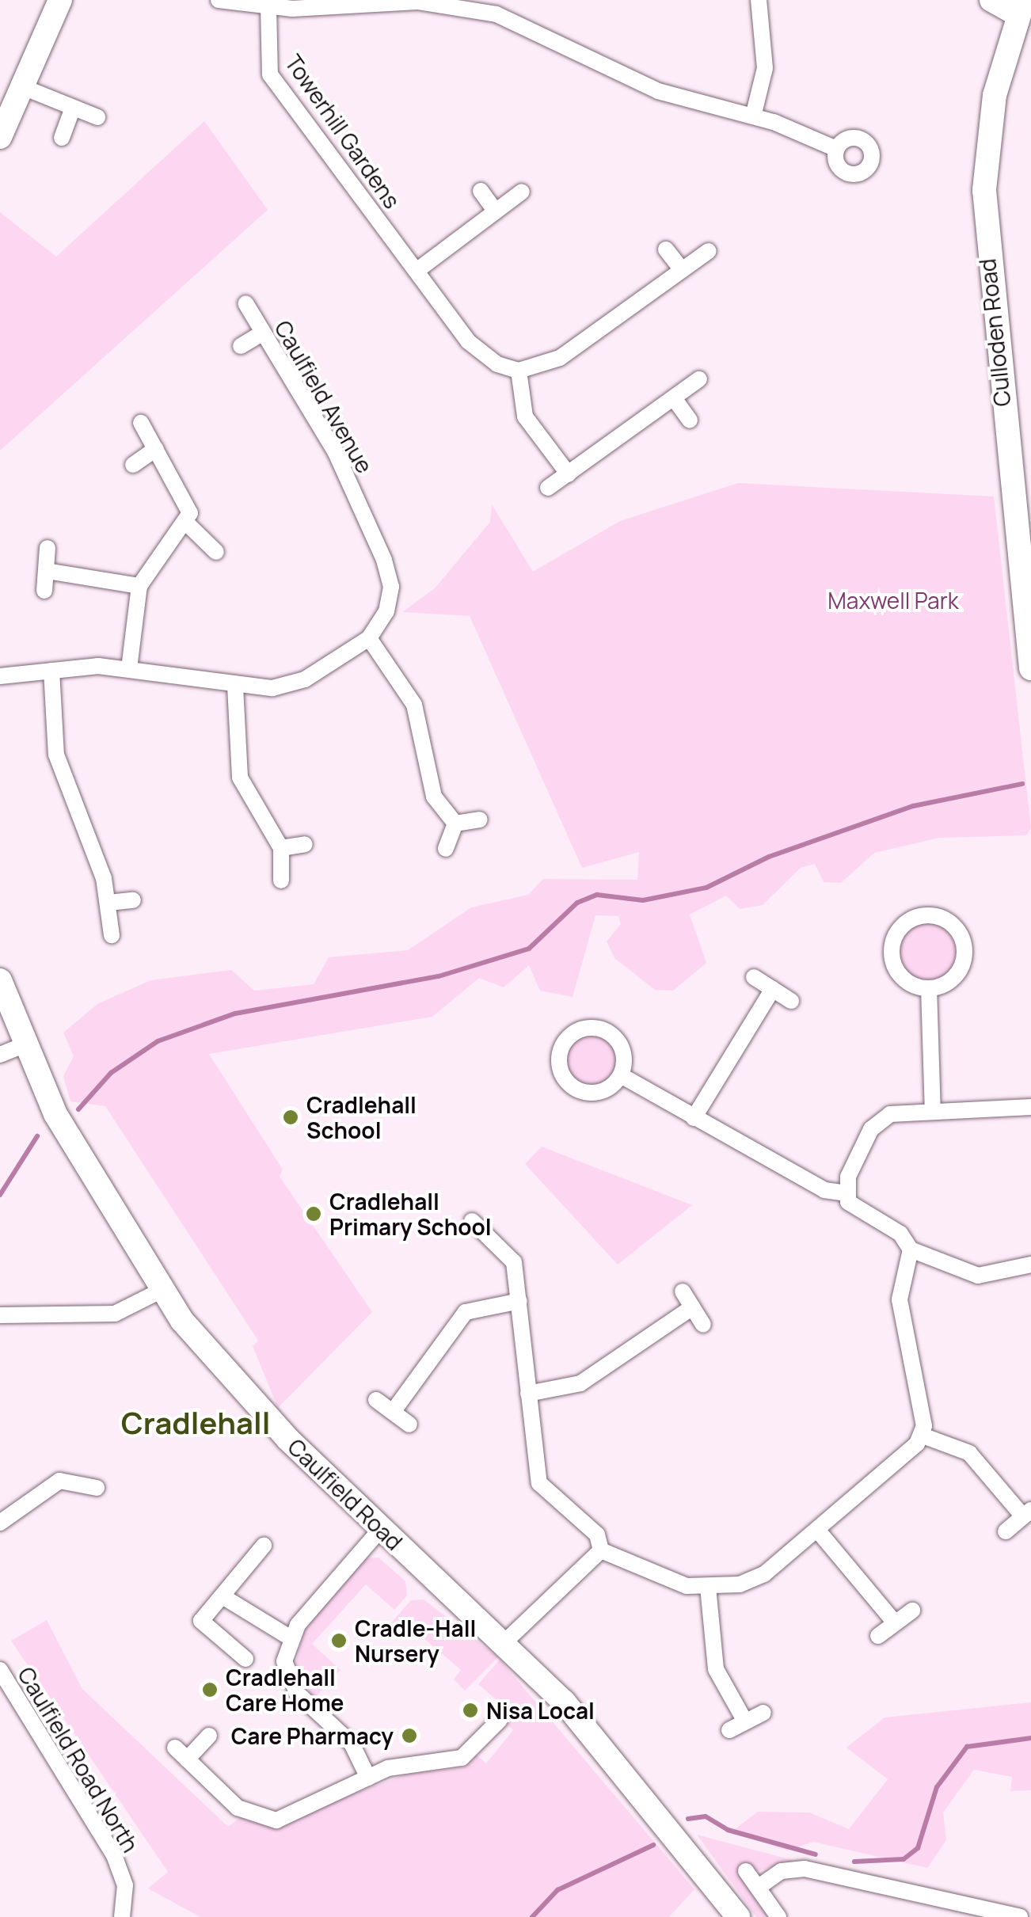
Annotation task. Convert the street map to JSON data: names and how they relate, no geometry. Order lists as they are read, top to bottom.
{
  "streets": {
    "street": [
      "Towerhill Gardens",
      "Culloden Road",
      "Caulfield Avenue",
      "Caulfield Road",
      "Caulfield Road North"
    ]
  },
  "districts": ["Cradlehall"],
  "parks": ["Maxwell Park"],
  "places": [
    "Cradlehall School",
    "Cradlehall Primary School",
    "Cradle-Hall Nursery",
    "Cradlehall Care Home",
    "Nisa Local",
    "Care Pharmacy"
  ]
}
